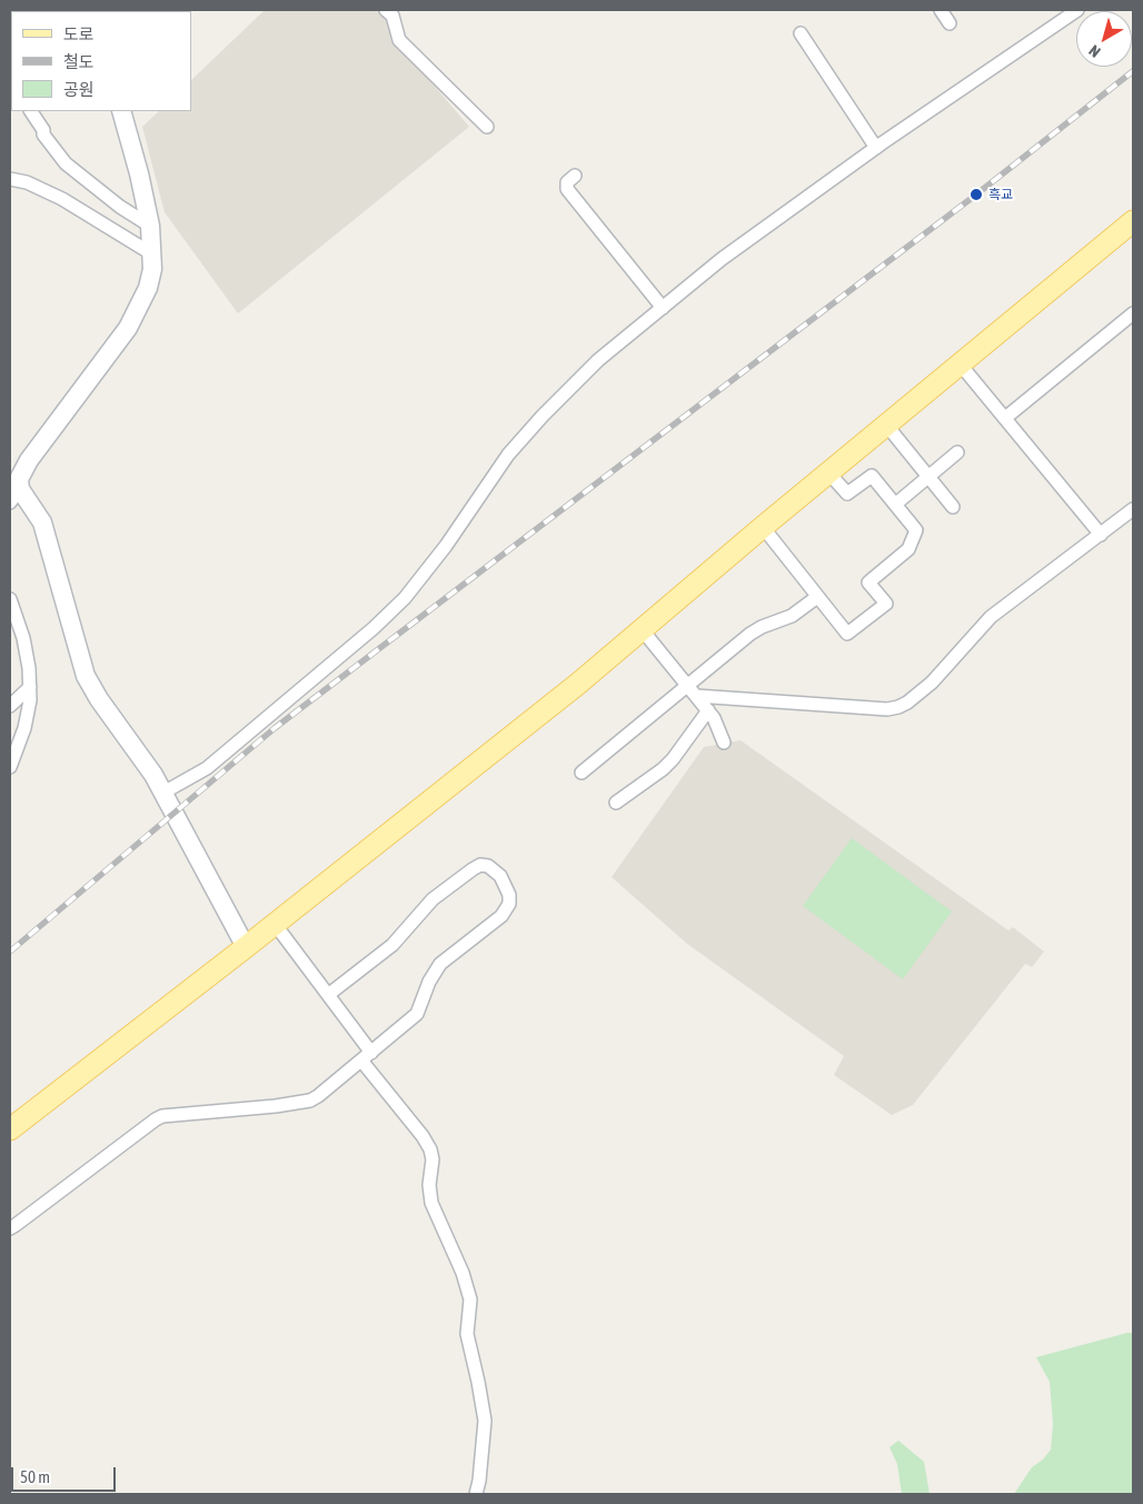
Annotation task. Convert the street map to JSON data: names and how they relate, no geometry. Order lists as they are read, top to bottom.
{
  "places": ["흑교"],
  "legend": ["도로", "철도", "공원"],
  "scale_bar": "50 m",
  "north": "bottom left"
}
